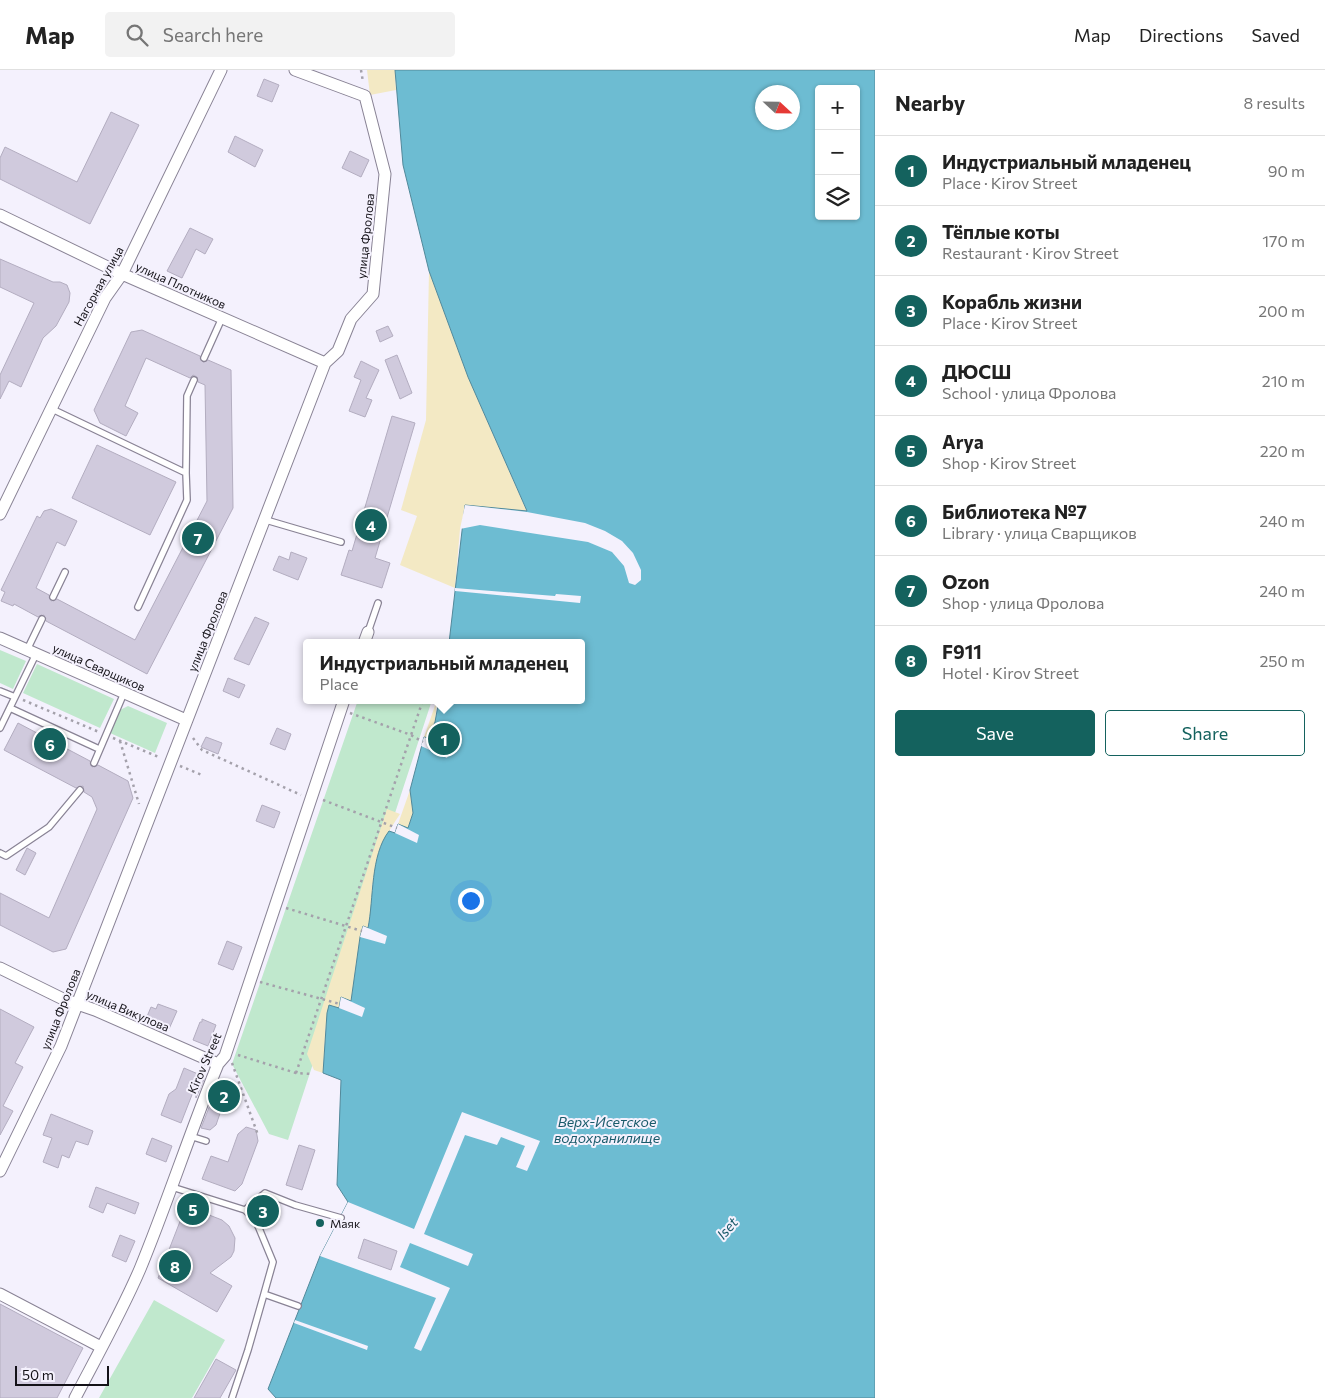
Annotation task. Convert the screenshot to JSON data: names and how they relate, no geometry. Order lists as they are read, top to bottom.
{
  "streets": {
    "street": [
      "улица Фролова",
      "улица Плотников",
      "Нагорная улица",
      "улица Сварщиков",
      "улица Викулова",
      "Kirov Street"
    ]
  },
  "crossings": [
    ["улица Фролова", "улица Плотников"],
    ["улица Фролова", "улица Сварщиков"],
    ["улица Фролова", "улица Викулова"],
    ["улица Плотников", "Нагорная улица"],
    ["улица Викулова", "Kirov Street"]
  ],
  "water": ["Верх-Исетское водохранилище", "Iset"],
  "places": ["Маяк"],
  "scale_bar": "50 m",
  "north": "right",
  "page": {
    "header": "Map",
    "search": "Search here",
    "nav": ["Map", "Directions", "Saved"],
    "heading": ["Nearby", "8 results"],
    "map_buttons": ["+", "−"],
    "list": [
      {
        "mark": "1",
        "name": "Индустриальный младенец",
        "note": "Place · Kirov Street",
        "value": "90 m"
      },
      {
        "mark": "2",
        "name": "Тёплые коты",
        "note": "Restaurant · Kirov Street",
        "value": "170 m"
      },
      {
        "mark": "3",
        "name": "Корабль жизни",
        "note": "Place · Kirov Street",
        "value": "200 m"
      },
      {
        "mark": "4",
        "name": "ДЮСШ",
        "note": "School · улица Фролова",
        "value": "210 m"
      },
      {
        "mark": "5",
        "name": "Arya",
        "note": "Shop · Kirov Street",
        "value": "220 m"
      },
      {
        "mark": "6",
        "name": "Библиотека №7",
        "note": "Library · улица Сварщиков",
        "value": "240 m"
      },
      {
        "mark": "7",
        "name": "Ozon",
        "note": "Shop · улица Фролова",
        "value": "240 m"
      },
      {
        "mark": "8",
        "name": "F911",
        "note": "Hotel · Kirov Street",
        "value": "250 m"
      }
    ],
    "pins": [
      "4",
      "7",
      "1",
      "6",
      "2",
      "5",
      "3",
      "8"
    ],
    "popup": ["Индустриальный младенец", "Place"],
    "buttons": ["Save", "Share"],
    "scale": "50 m"
  }
}
